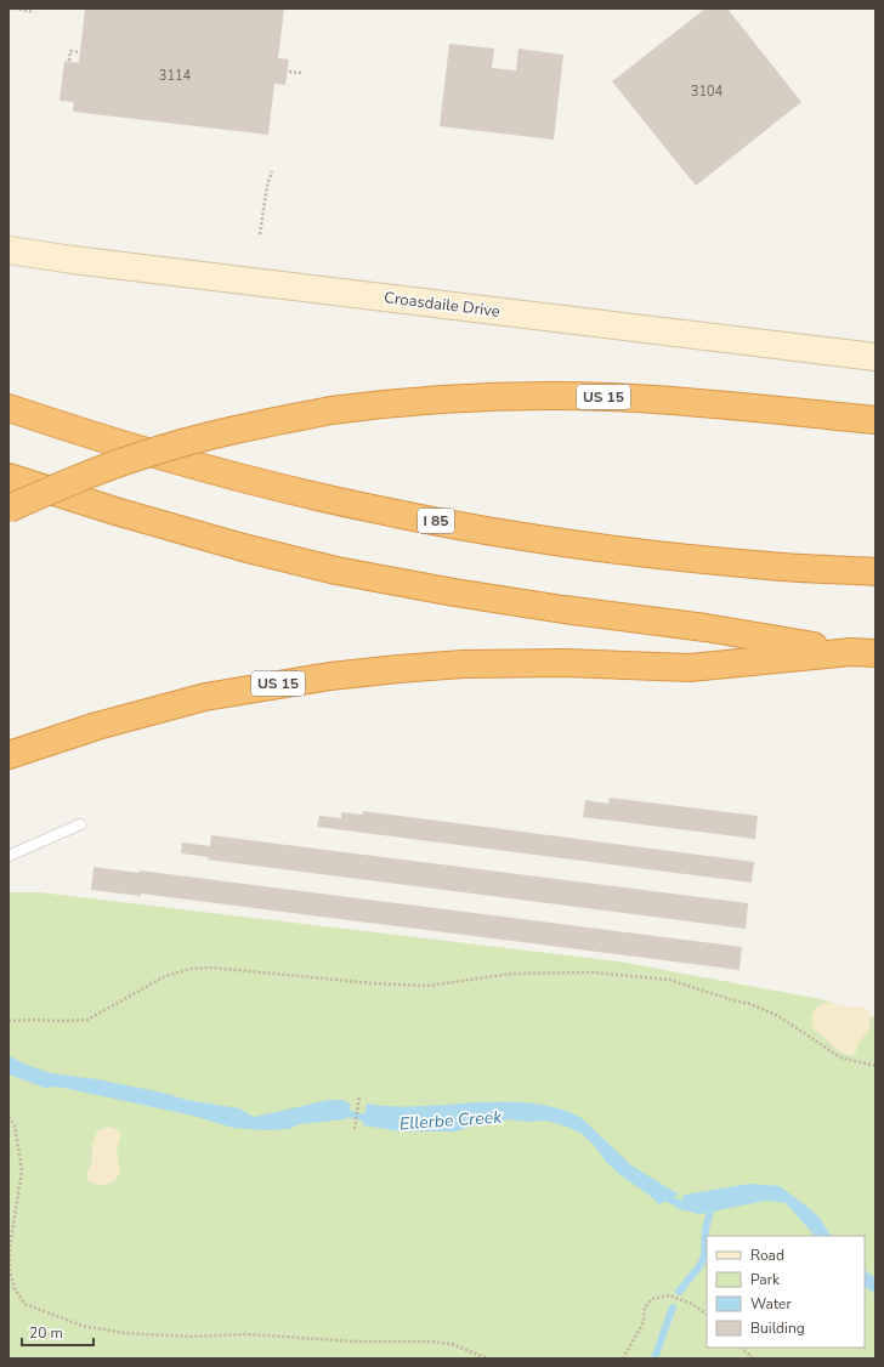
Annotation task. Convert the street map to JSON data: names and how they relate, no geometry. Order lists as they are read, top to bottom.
{
  "streets": {
    "highway": ["US 15", "I 85"],
    "street": ["Croasdaile Drive"]
  },
  "water": ["Ellerbe Creek"],
  "house_numbers": ["3114", "3104"],
  "legend": [
    "Road",
    "Park",
    "Water",
    "Building"
  ],
  "scale_bar": "20 m"
}
